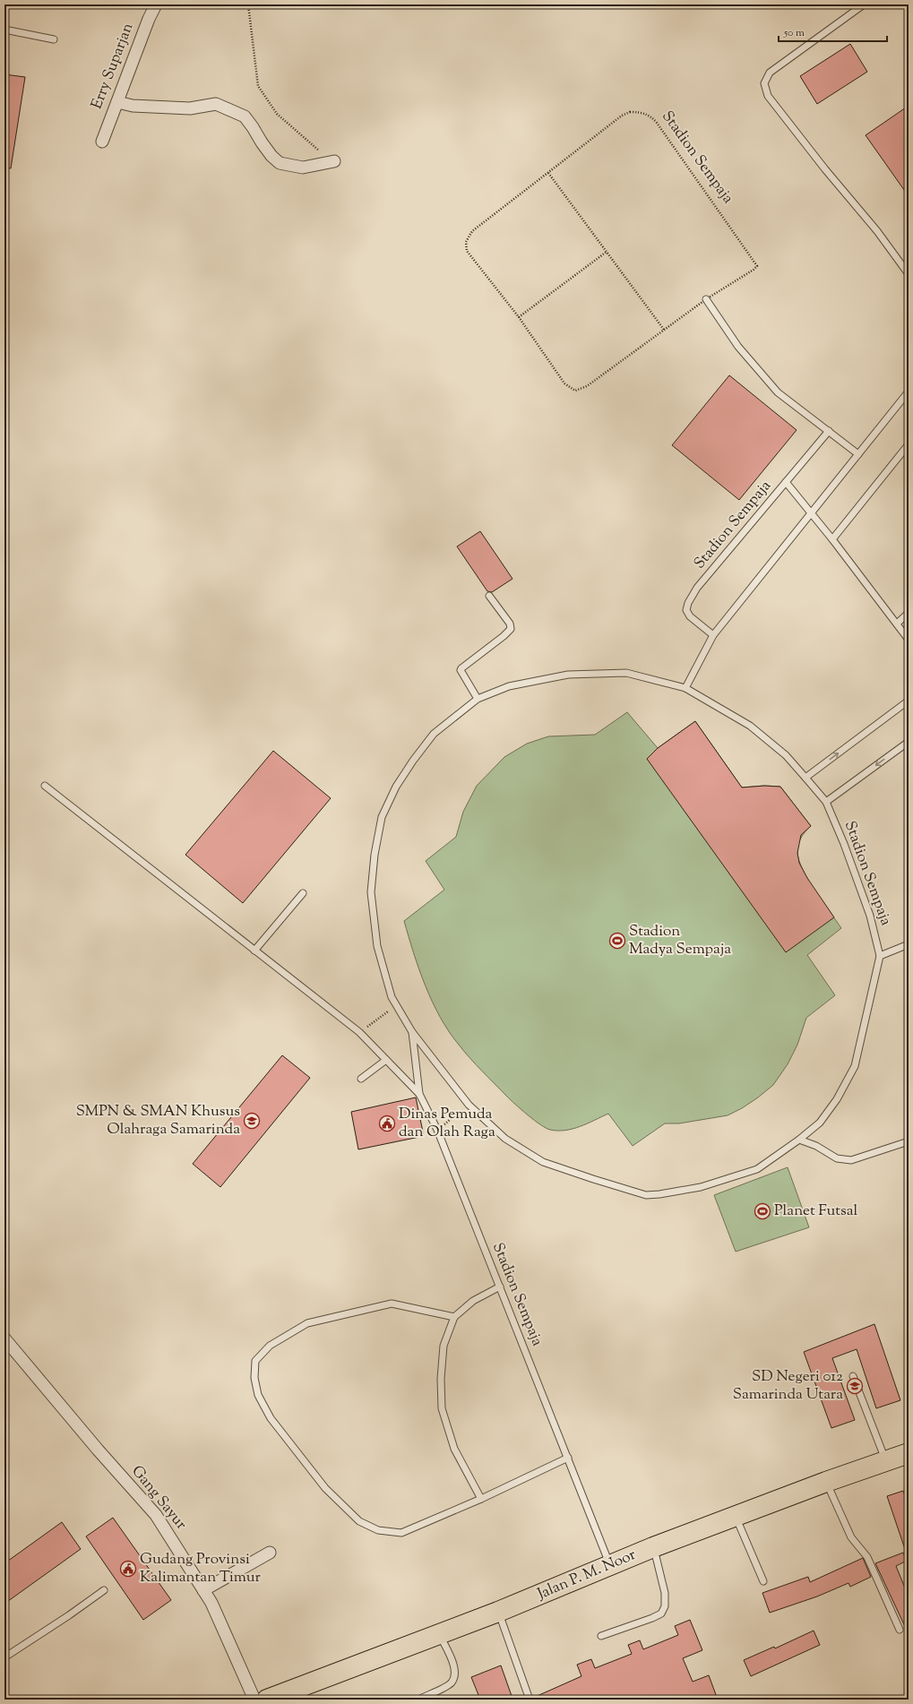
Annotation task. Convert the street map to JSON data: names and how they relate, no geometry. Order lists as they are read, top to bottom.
{
  "streets": {
    "highway": ["Jalan P. M. Noor"],
    "street": ["Erry Suparjan", "Gang Sayur"],
    "lane": ["Stadion Sempaja"]
  },
  "crossings": [
    ["Stadion Sempaja", "Jalan P. M. Noor"]
  ],
  "places": {
    "sports": ["Stadion Madya Sempaja", "Planet Futsal"],
    "school or university": ["SMPN & SMAN Khusus Olahraga Samarinda", "SD Negeri 012 Samarinda Utara"],
    "public building": ["Dinas Pemuda dan Olah Raga", "Gudang Provinsi Kalimantan Timur"]
  },
  "scale_bar": "50 m"
}
